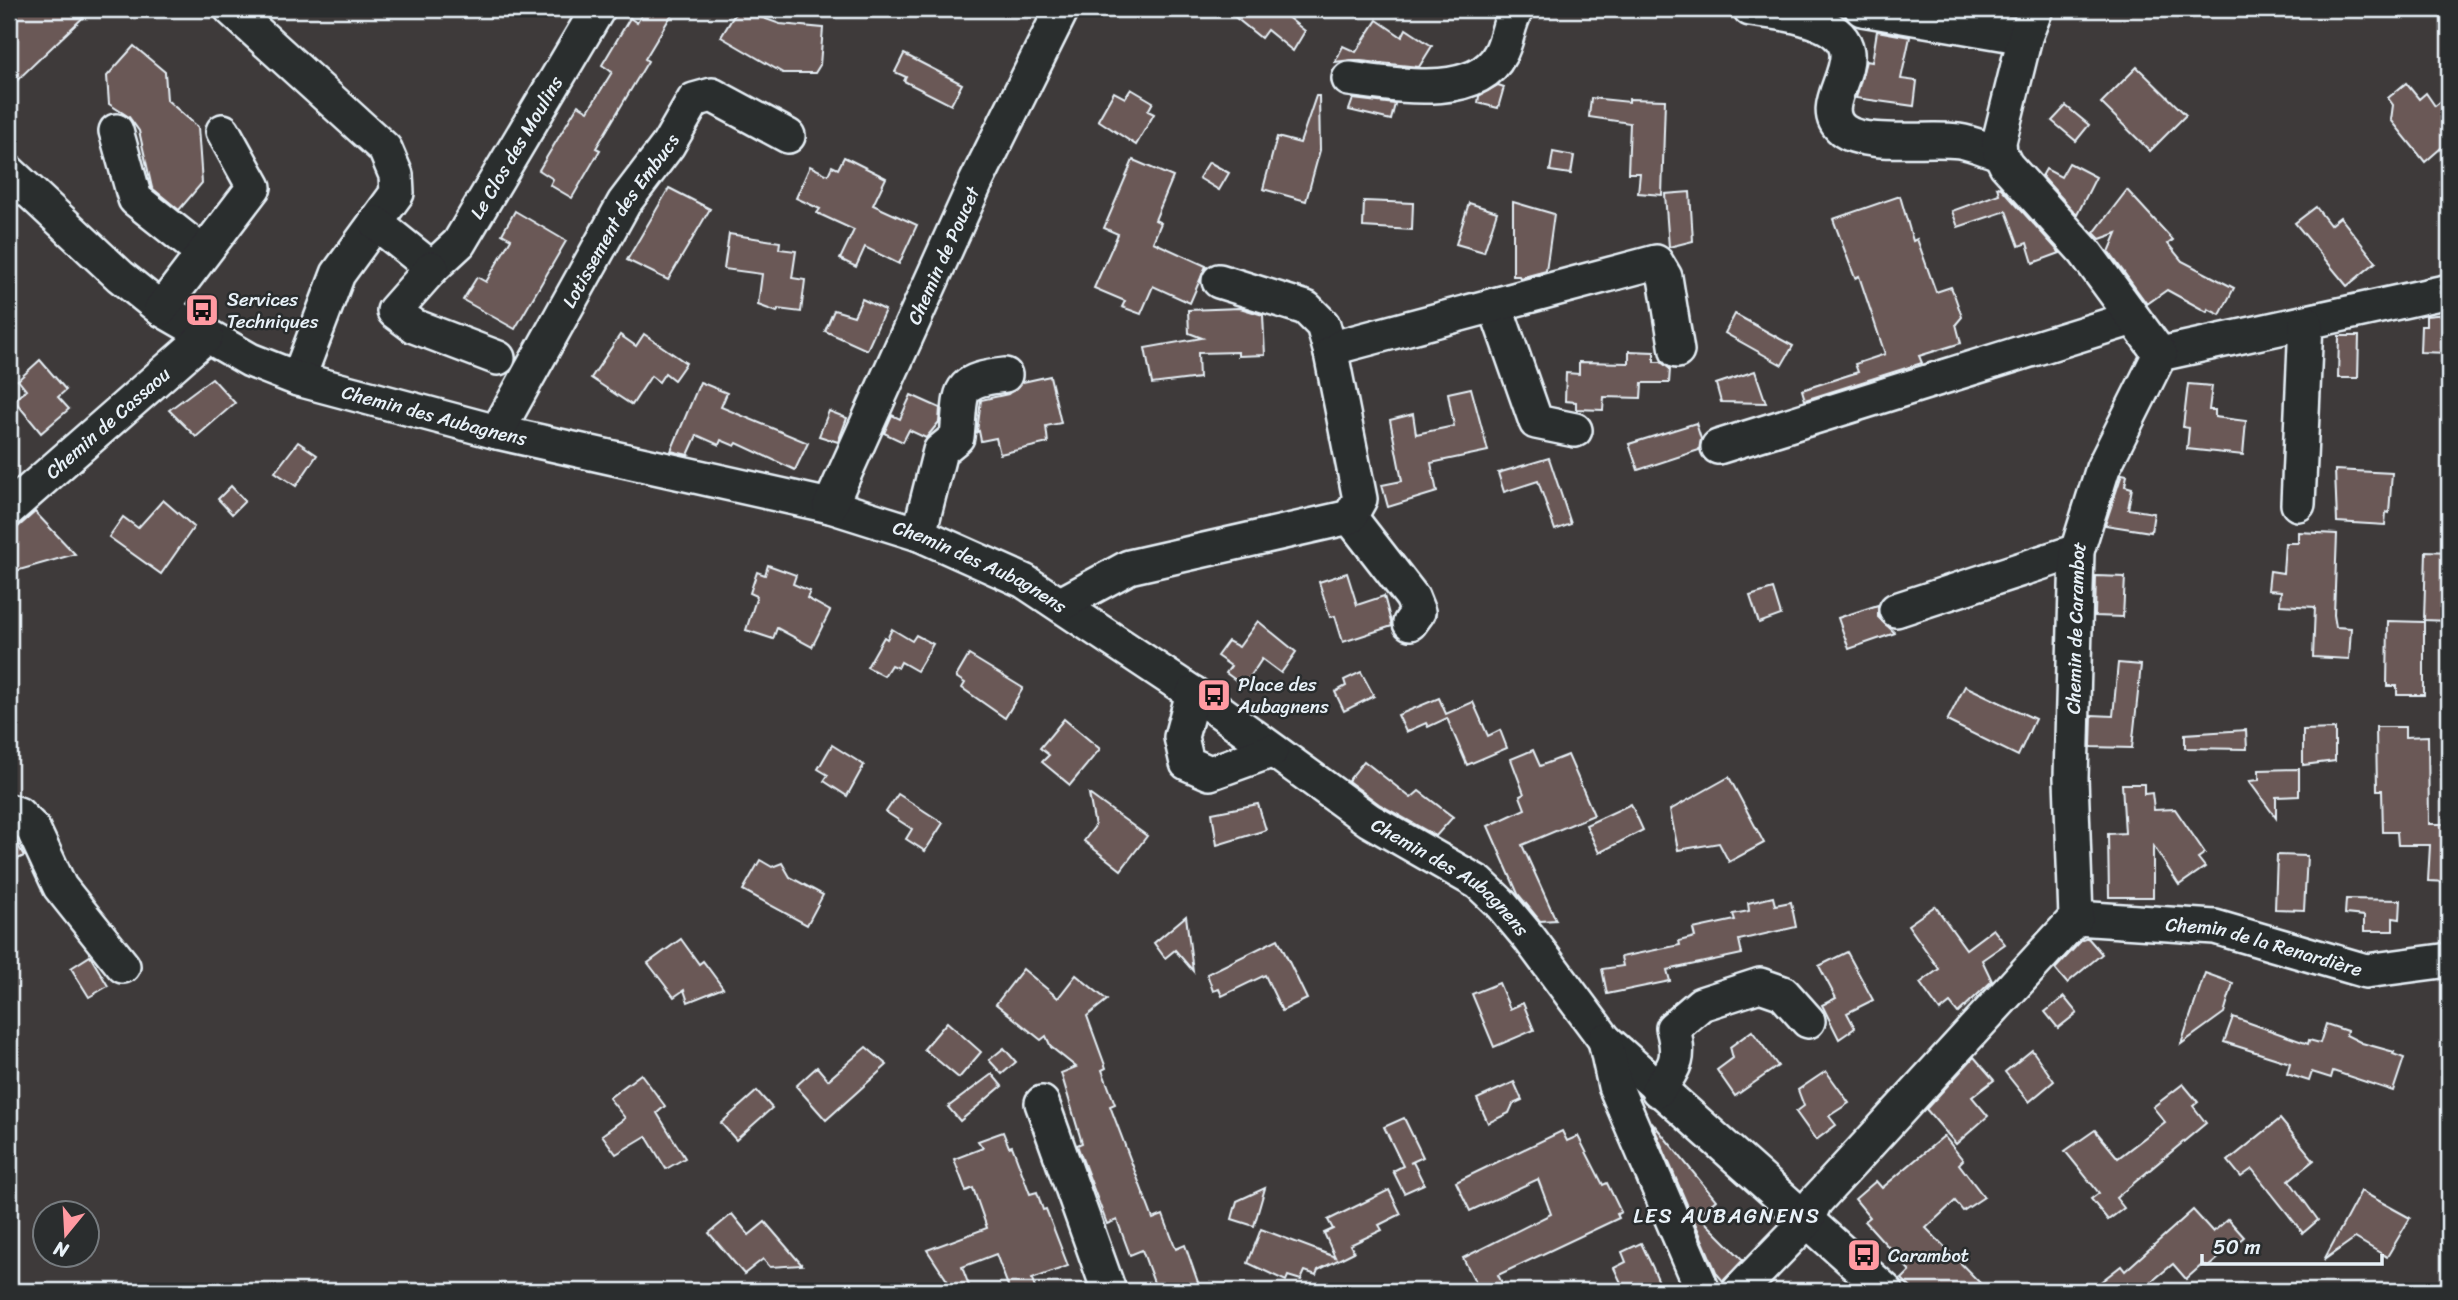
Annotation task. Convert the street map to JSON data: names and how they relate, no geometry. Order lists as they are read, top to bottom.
{
  "streets": {
    "street": [
      "Le Clos des Moulins",
      "Lotissement des Embucs",
      "Chemin de Poucet",
      "Chemin des Aubagnens",
      "Chemin de Cassaou",
      "Chemin de Carambot",
      "Chemin de la Renardière"
    ]
  },
  "crossings": [
    ["Lotissement des Embucs", "Chemin des Aubagnens"],
    ["Chemin de Poucet", "Chemin des Aubagnens"],
    ["Chemin des Aubagnens", "Chemin de Cassaou"],
    ["Chemin de Carambot", "Chemin de la Renardière"]
  ],
  "districts": ["LES AUBAGNENS"],
  "places": {
    "bus stop": ["Services Techniques", "Place des Aubagnens", "Carambot"]
  },
  "scale_bar": "50 m",
  "north": "bottom"
}
